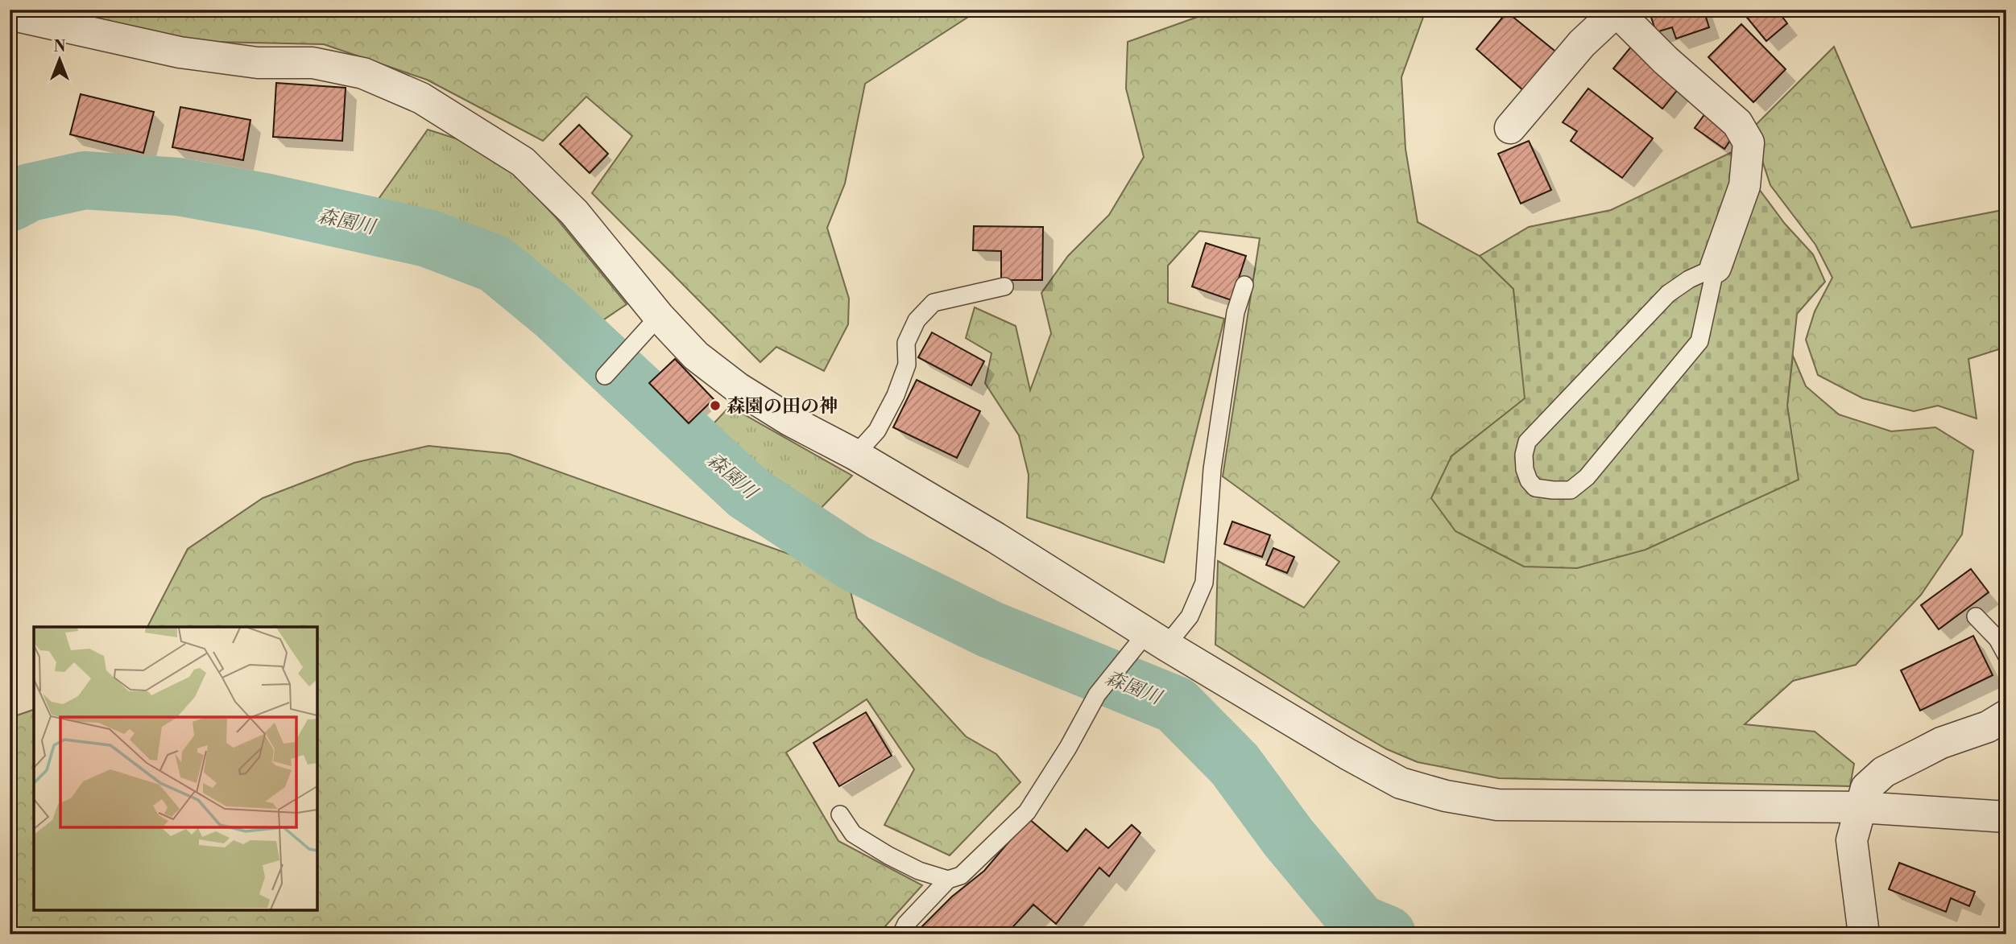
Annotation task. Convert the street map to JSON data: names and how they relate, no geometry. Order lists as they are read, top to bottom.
{
  "water": ["森園川"],
  "places": ["森園の田の神"],
  "north": "top"
}
